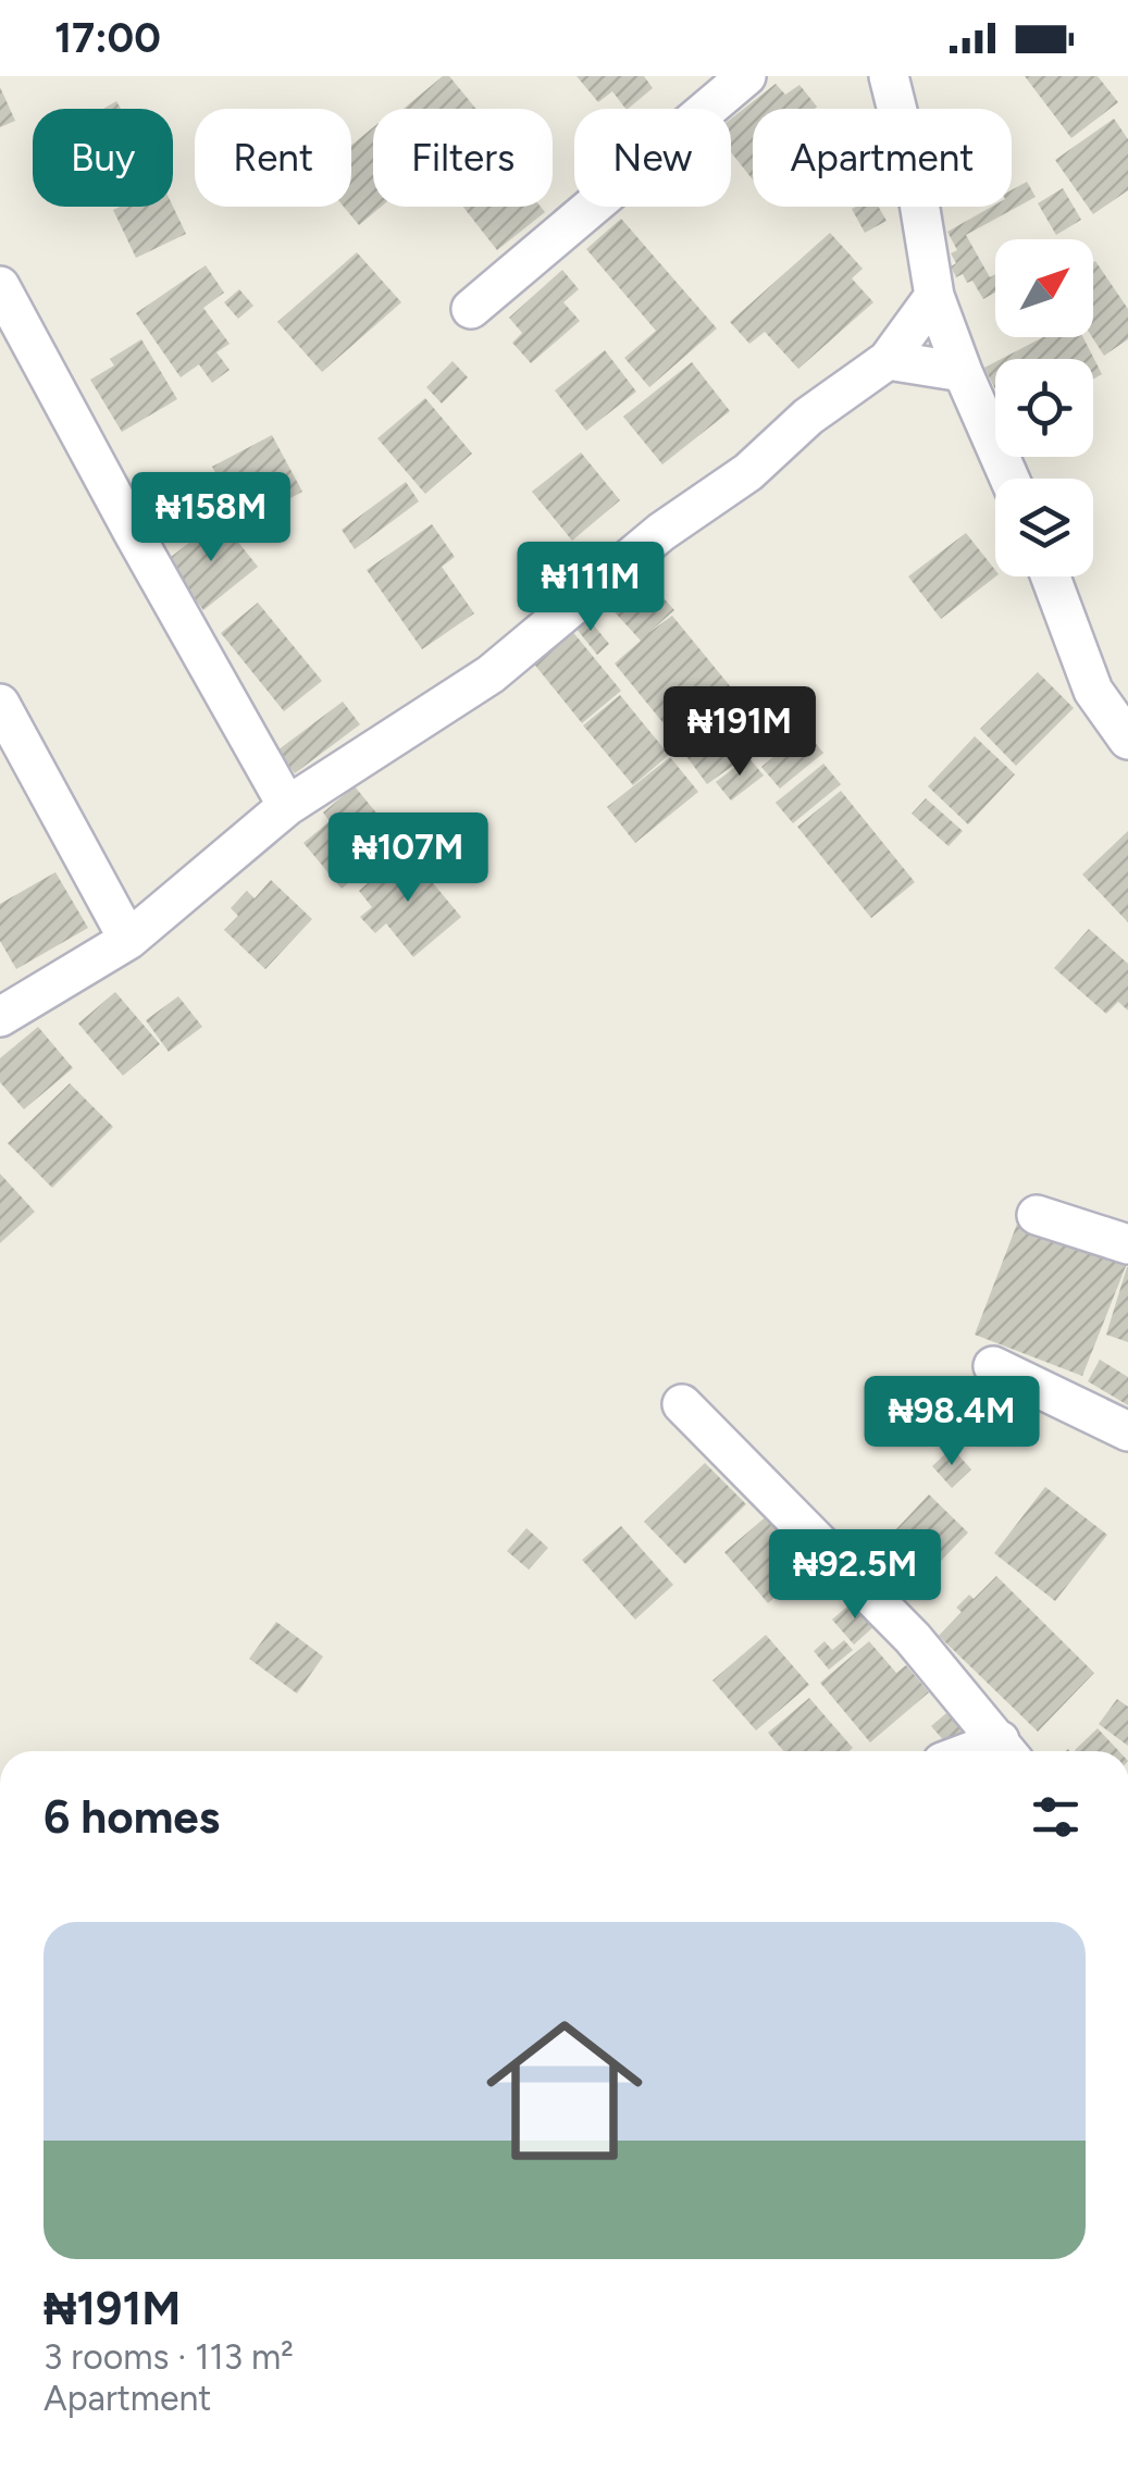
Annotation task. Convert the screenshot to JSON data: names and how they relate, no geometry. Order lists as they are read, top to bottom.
{
  "north": "top right",
  "page": {
    "status": "17:00",
    "chip": [
      "Buy",
      "Rent",
      "Filters",
      "New",
      "Apartment"
    ],
    "price": [
      "₦158M",
      "₦111M",
      "₦191M",
      "₦107M",
      "₦98.4M",
      "₦92.5M"
    ],
    "heading": "6 homes",
    "list": [
      {
        "name": "₦191M",
        "note": "3 rooms · 113 m² · Apartment"
      }
    ]
  }
}
